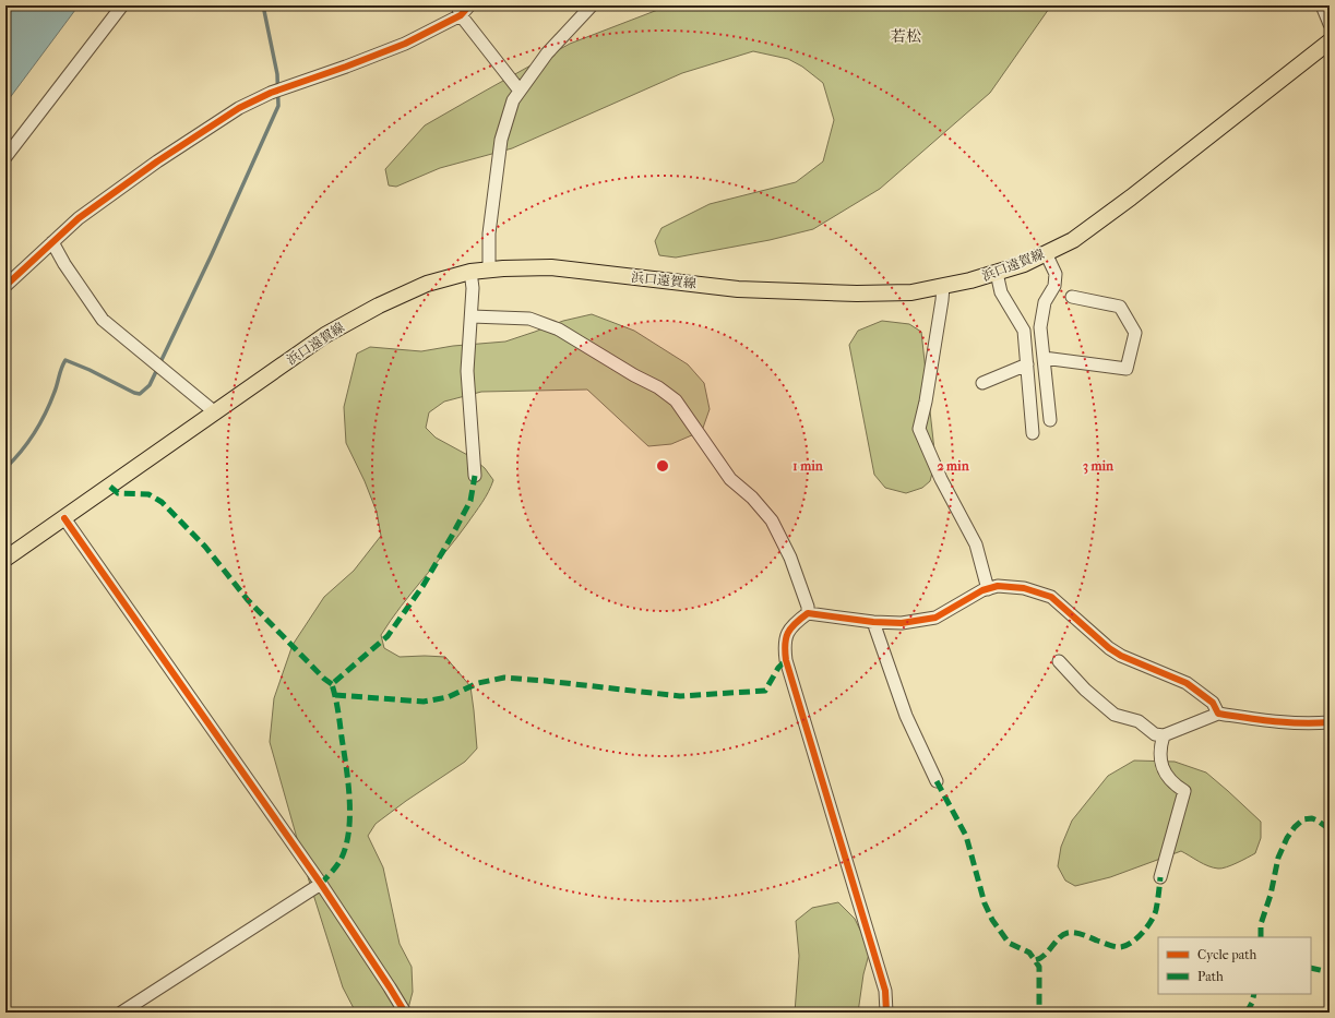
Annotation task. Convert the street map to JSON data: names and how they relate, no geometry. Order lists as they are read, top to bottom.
{
  "streets": {
    "main road": ["浜口遠賀線"]
  },
  "districts": ["若松"],
  "legend": ["Cycle path", "Path"],
  "rings": ["1 min", "2 min", "3 min"]
}
